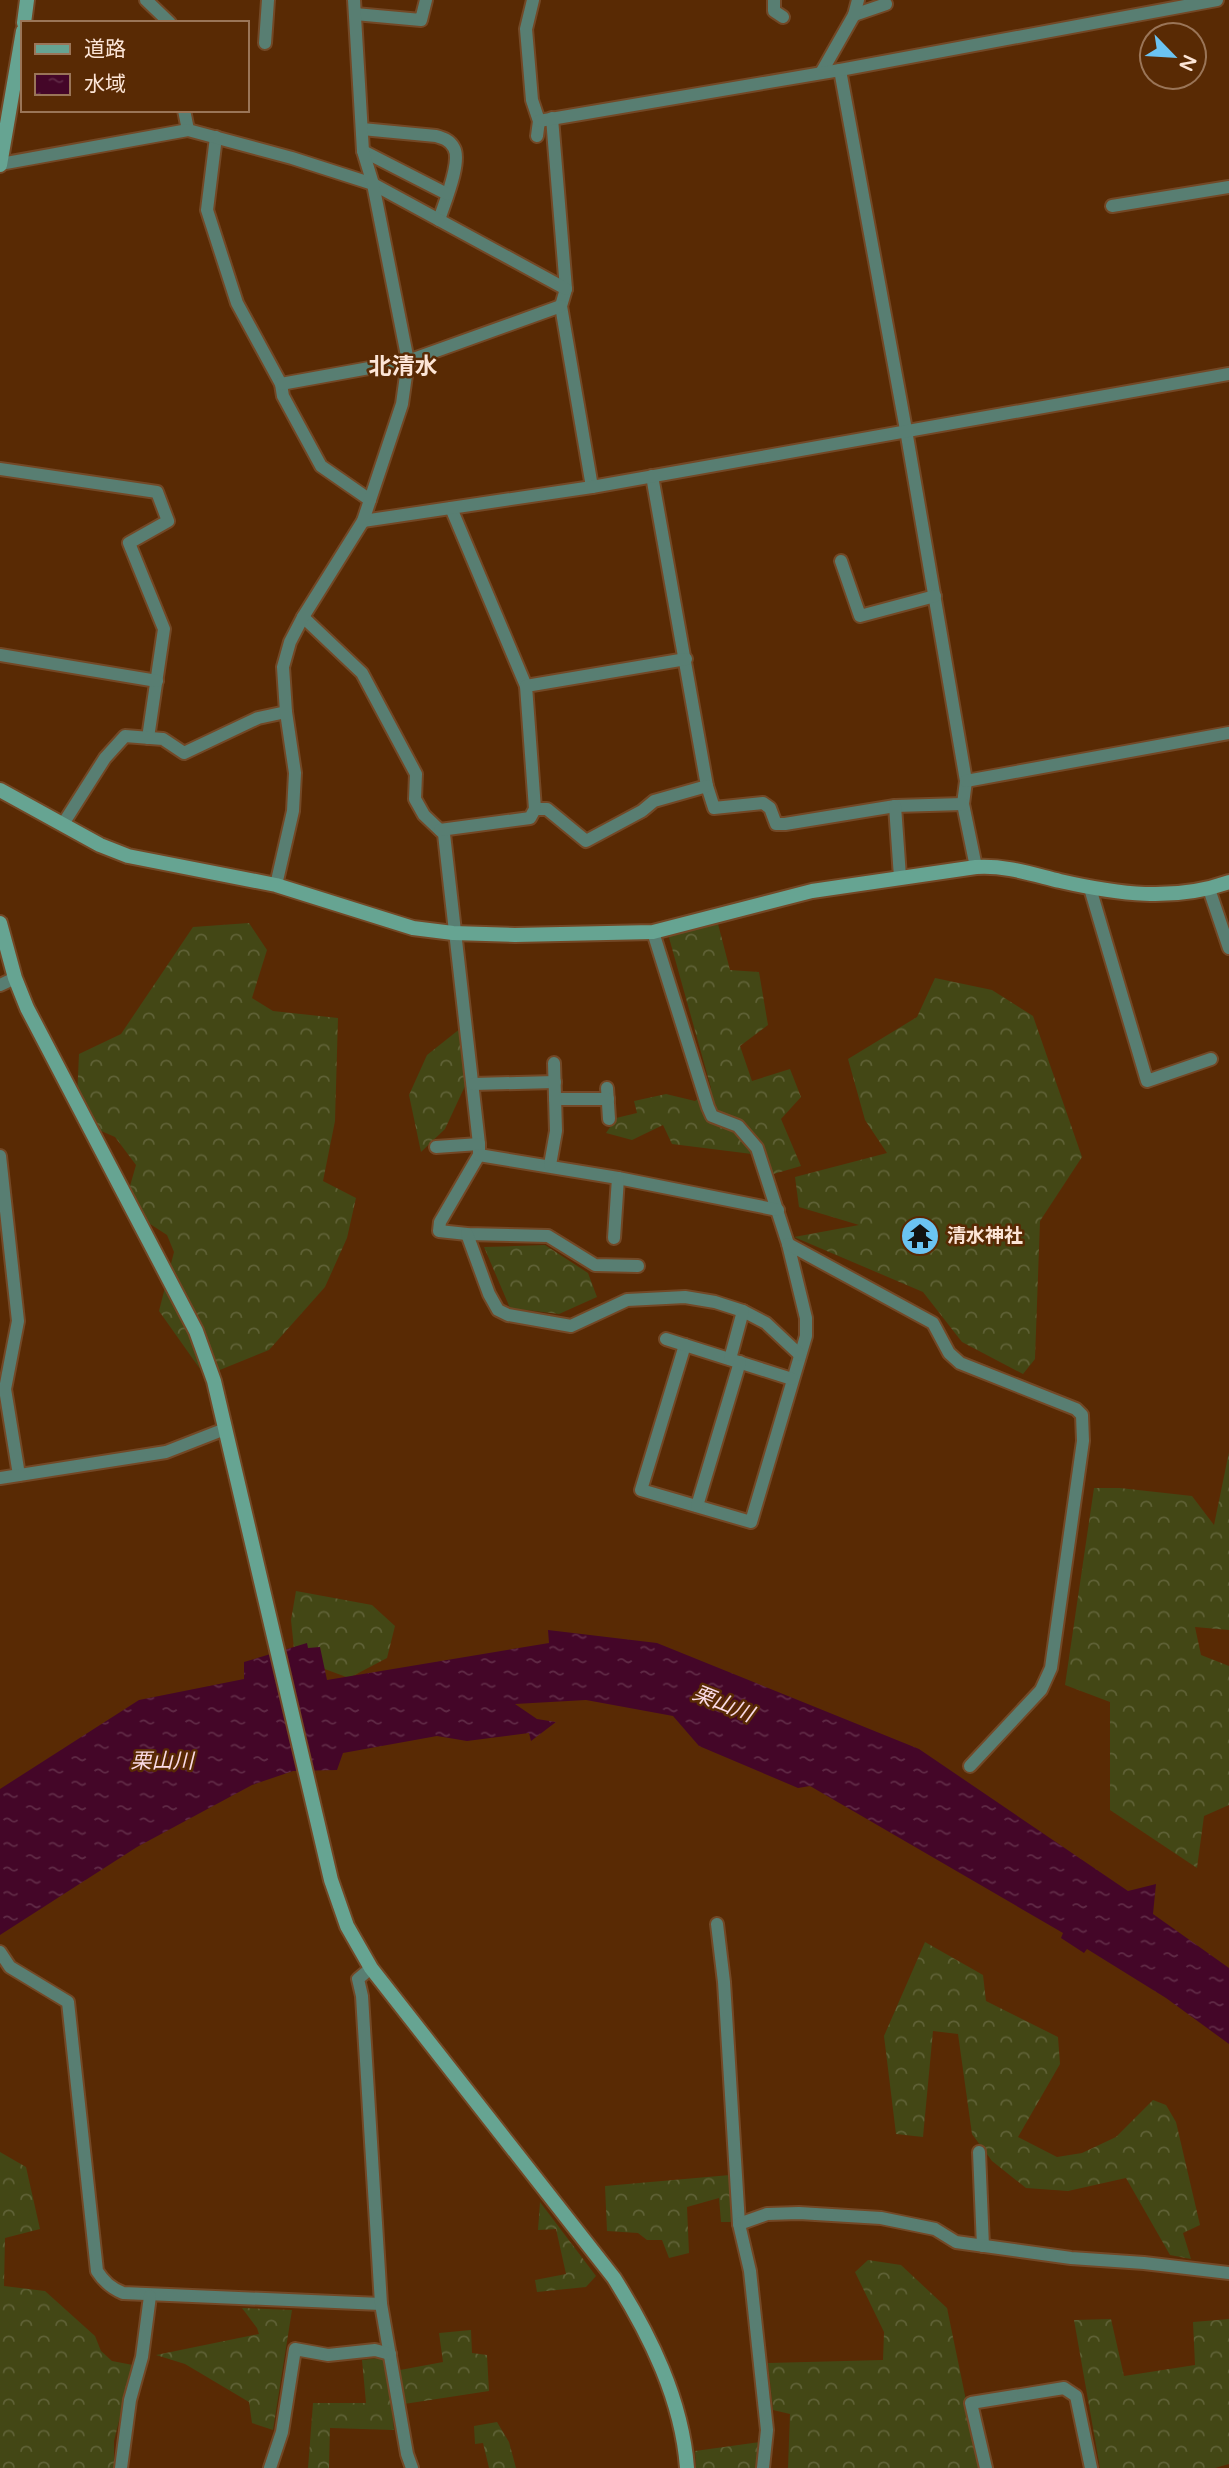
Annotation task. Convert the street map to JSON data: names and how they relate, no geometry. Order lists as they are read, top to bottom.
{
  "districts": ["北清水"],
  "water": ["栗山川"],
  "places": {
    "temple": ["清水神社"]
  },
  "legend": ["道路", "水域"],
  "north": "bottom right"
}
